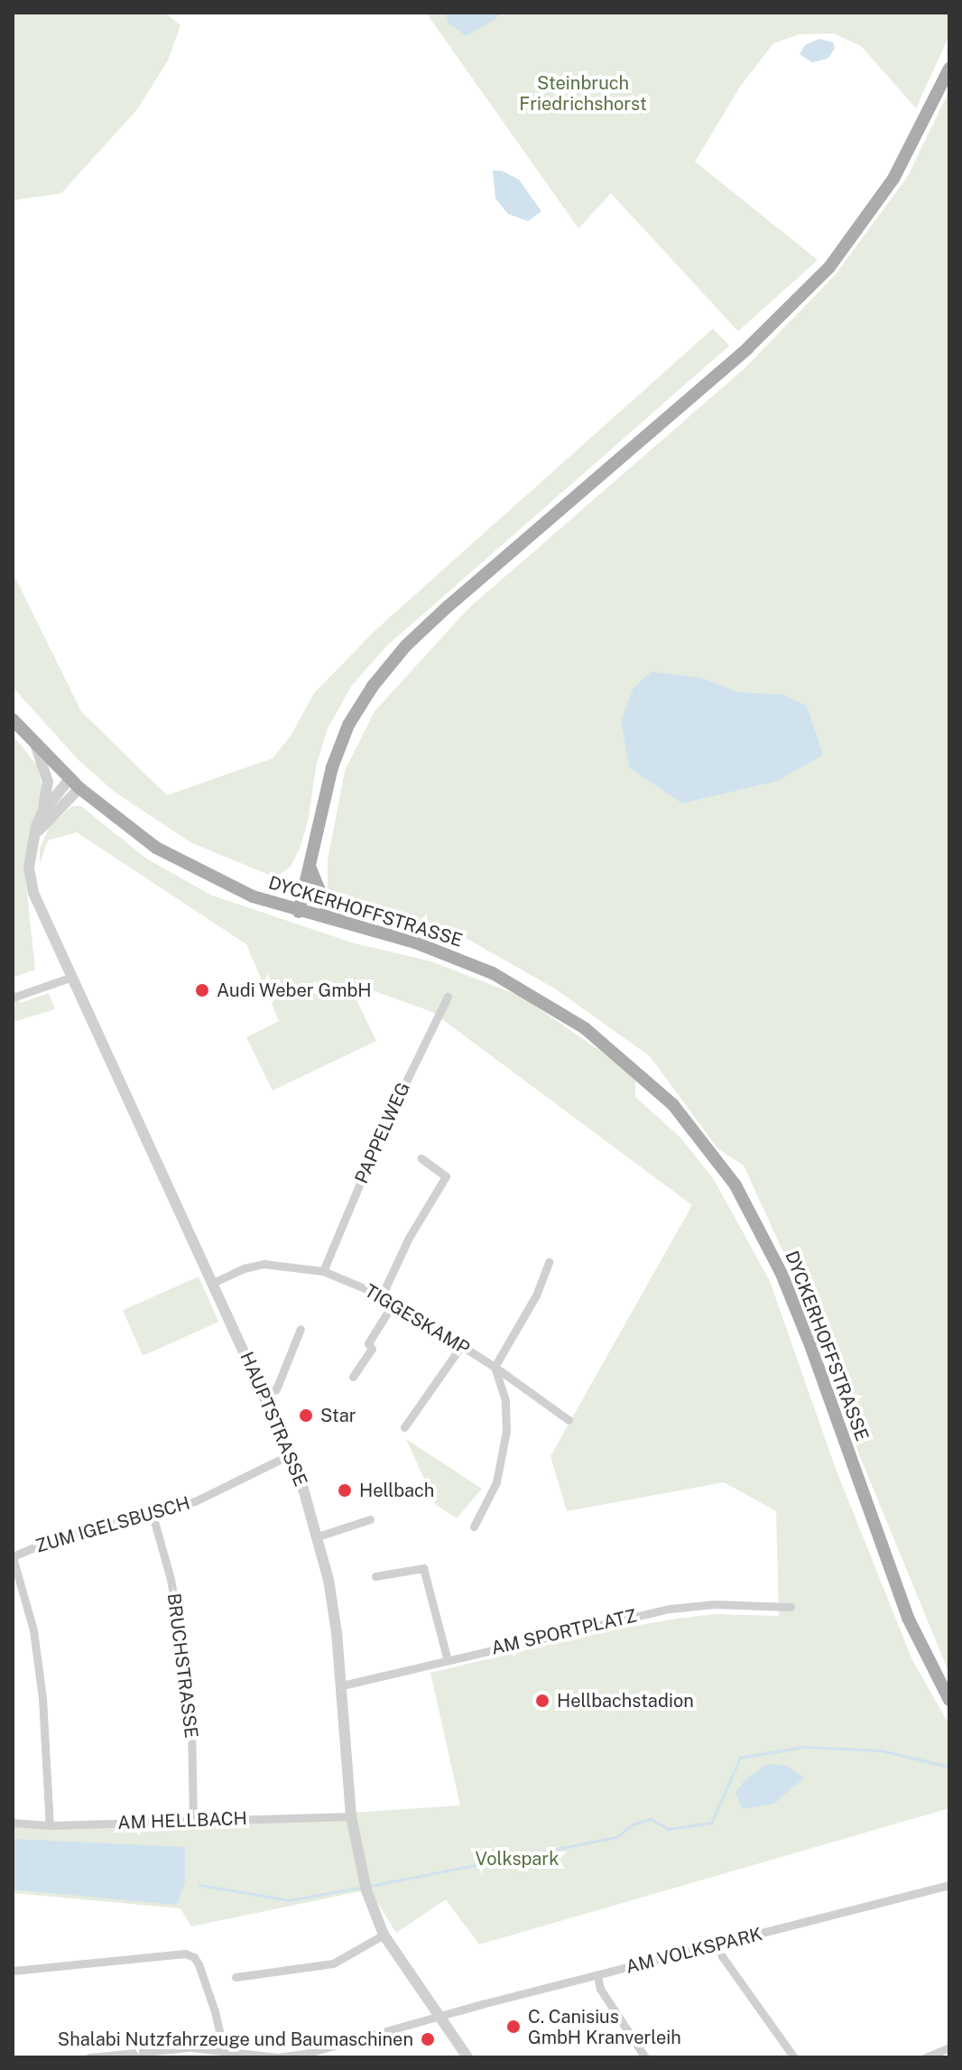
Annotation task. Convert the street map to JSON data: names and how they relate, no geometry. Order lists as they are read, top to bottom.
{
  "streets": {
    "main road": ["DYCKERHOFFSTRASSE"],
    "street": [
      "PAPPELWEG",
      "TIGGESKAMP",
      "HAUPTSTRASSE",
      "ZUM IGELSBUSCH",
      "AM SPORTPLATZ",
      "BRUCHSTRASSE",
      "AM HELLBACH",
      "AM VOLKSPARK"
    ]
  },
  "crossings": [
    ["DYCKERHOFFSTRASSE", "HAUPTSTRASSE"],
    ["PAPPELWEG", "TIGGESKAMP"],
    ["TIGGESKAMP", "HAUPTSTRASSE"],
    ["HAUPTSTRASSE", "ZUM IGELSBUSCH"],
    ["HAUPTSTRASSE", "AM SPORTPLATZ"],
    ["HAUPTSTRASSE", "AM HELLBACH"],
    ["HAUPTSTRASSE", "AM VOLKSPARK"],
    ["ZUM IGELSBUSCH", "BRUCHSTRASSE"],
    ["BRUCHSTRASSE", "AM HELLBACH"]
  ],
  "parks": ["Steinbruch Friedrichshorst", "Volkspark"],
  "places": [
    "Audi Weber GmbH",
    "Star",
    "Hellbach",
    "Hellbachstadion",
    "C. Canisius GmbH Kranverleih",
    "Shalabi Nutzfahrzeuge und Baumaschinen"
  ]
}
